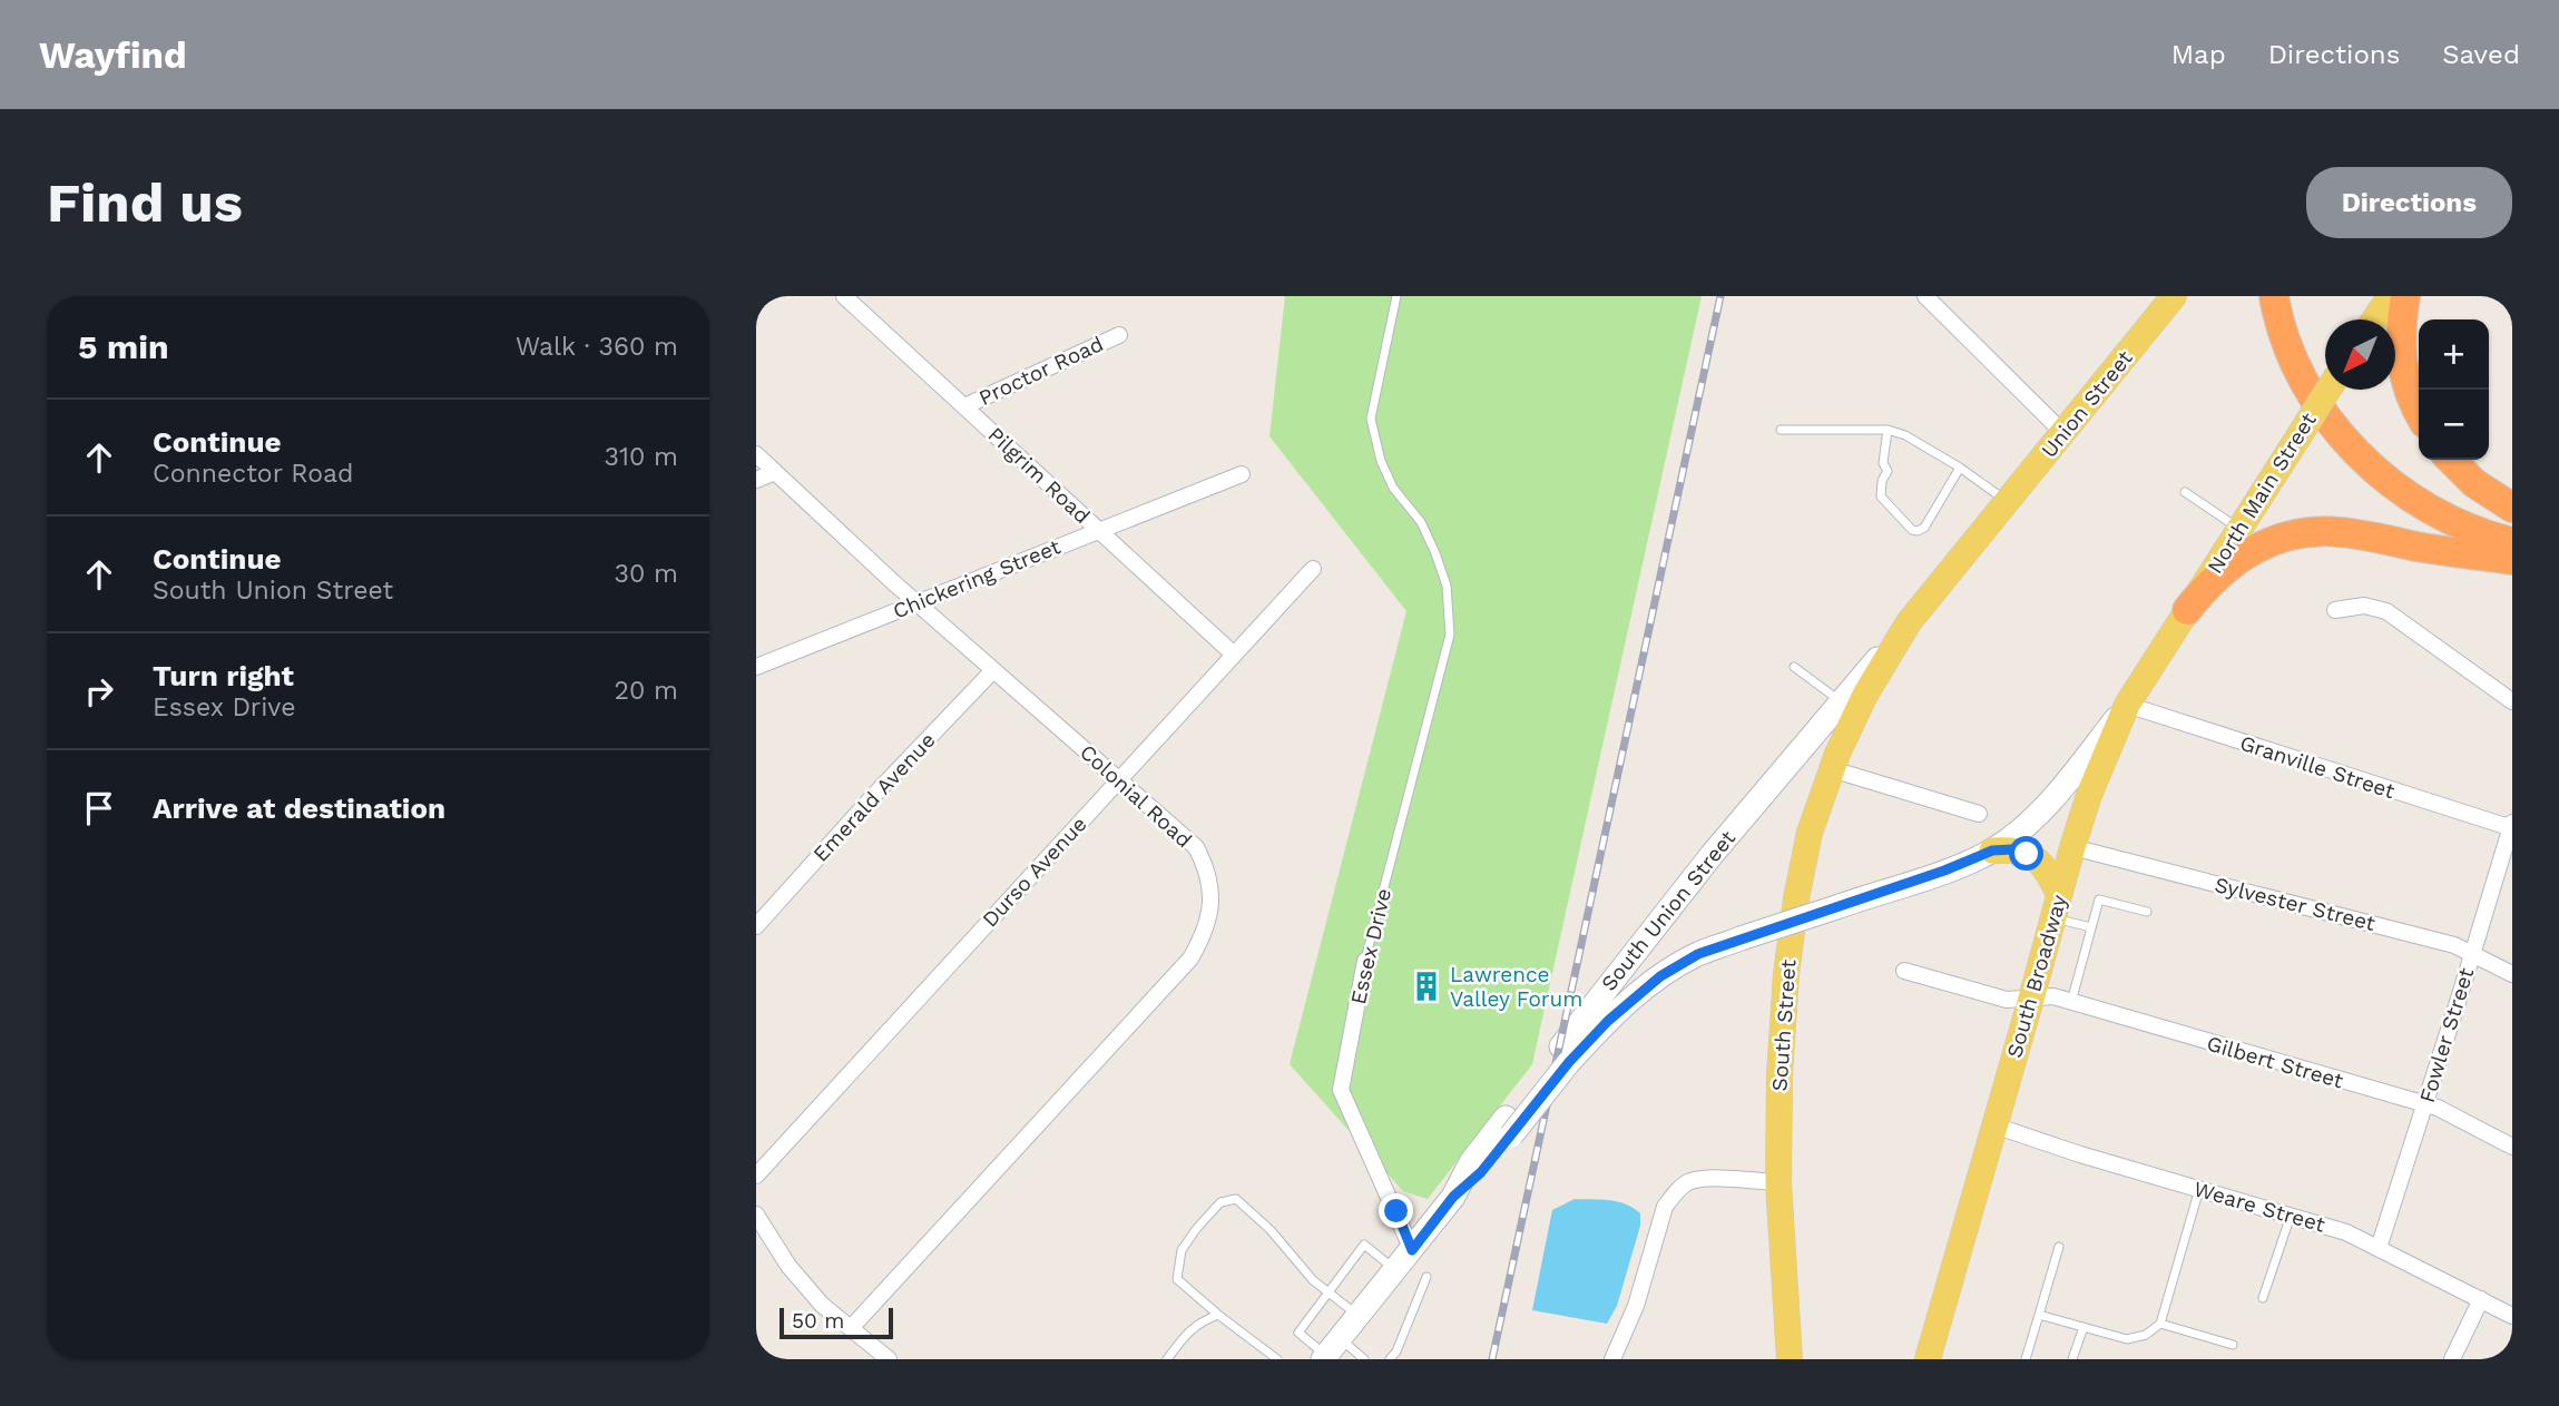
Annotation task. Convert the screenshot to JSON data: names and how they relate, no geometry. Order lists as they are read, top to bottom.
{
  "streets": {
    "main road": [
      "Union Street",
      "North Main Street",
      "South Union Street",
      "South Broadway",
      "South Street"
    ],
    "street": [
      "Proctor Road",
      "Pilgrim Road",
      "Chickering Street",
      "Granville Street",
      "Colonial Road",
      "Emerald Avenue",
      "Durso Avenue",
      "Sylvester Street",
      "Essex Drive",
      "Fowler Street",
      "Gilbert Street",
      "Weare Street"
    ]
  },
  "crossings": [
    ["Proctor Road", "Pilgrim Road"],
    ["Union Street", "South Union Street"],
    ["Pilgrim Road", "Chickering Street"],
    ["Pilgrim Road", "Durso Avenue"],
    ["North Main Street", "South Broadway"],
    ["Chickering Street", "Colonial Road"],
    ["Granville Street", "South Broadway"],
    ["Granville Street", "Fowler Street"],
    ["Colonial Road", "Emerald Avenue"],
    ["Colonial Road", "Durso Avenue"],
    ["Sylvester Street", "South Broadway"],
    ["Sylvester Street", "Fowler Street"],
    ["South Union Street", "Essex Drive"],
    ["South Union Street", "South Street"],
    ["South Broadway", "Gilbert Street"],
    ["South Broadway", "Weare Street"],
    ["Fowler Street", "Gilbert Street"],
    ["Fowler Street", "Weare Street"]
  ],
  "places": {
    "building": ["Lawrence Valley Forum"]
  },
  "scale_bar": "50 m",
  "north": "bottom left",
  "page": {
    "header": "Wayfind",
    "nav": ["Map", "Directions", "Saved"],
    "buttons": "Directions",
    "title": "Find us",
    "heading": ["5 min", "Walk · 360 m"],
    "map_buttons": ["+", "−"],
    "list": [
      ["Continue", "Connector Road", "310 m"],
      ["Continue", "South Union Street", "30 m"],
      ["Turn right", "Essex Drive", "20 m"],
      "Arrive at destination"
    ],
    "scale": "50 m"
  }
}
